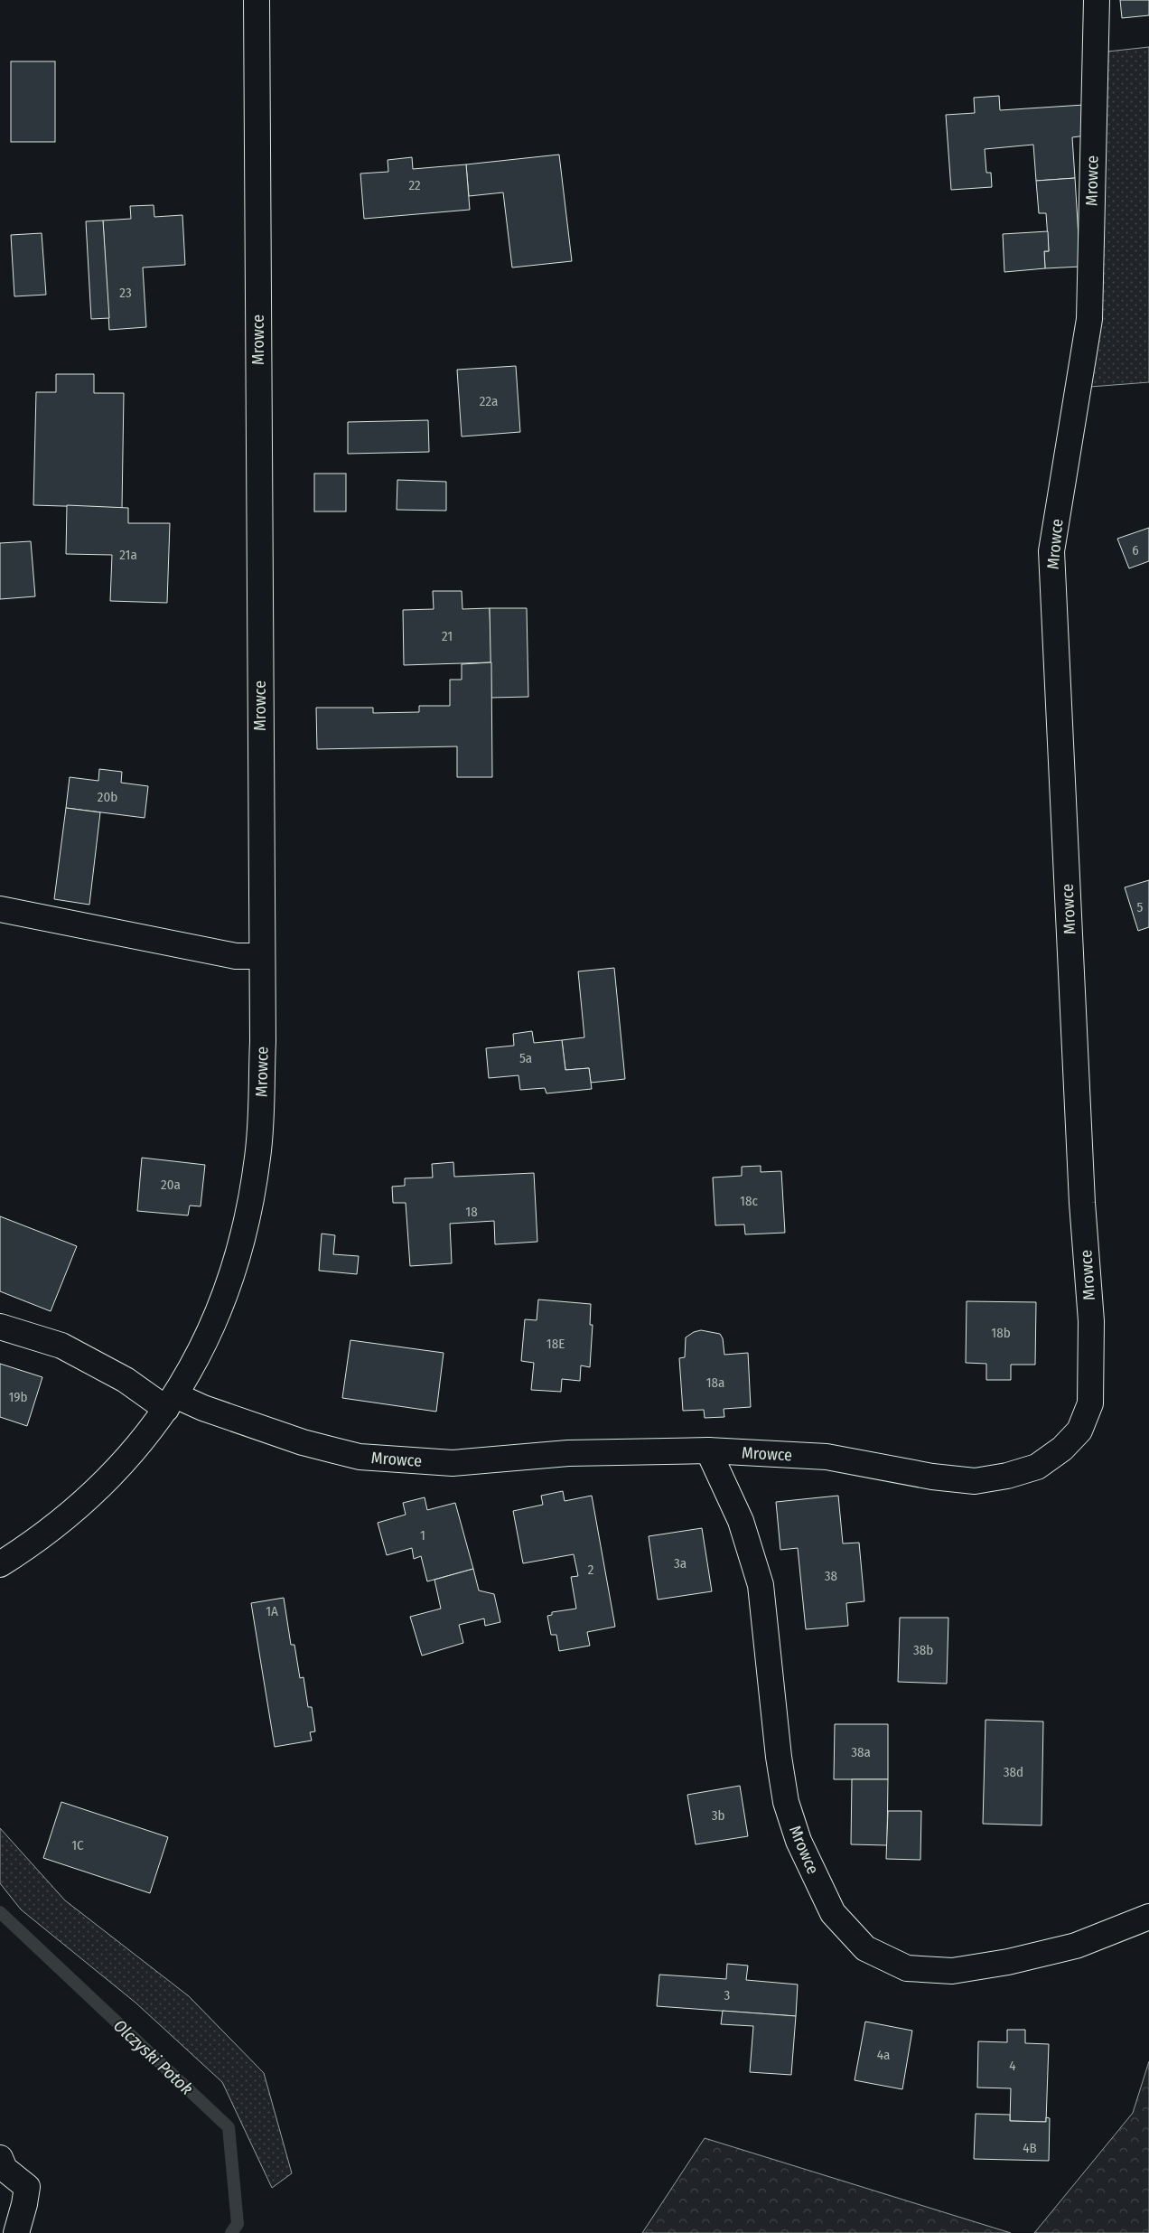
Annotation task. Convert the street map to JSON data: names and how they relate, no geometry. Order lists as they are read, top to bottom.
{
  "streets": {
    "street": ["Mrowce"]
  },
  "water": ["Olczyski Potok"],
  "house_numbers": [
    "22",
    "23",
    "22a",
    "6",
    "21a",
    "21",
    "20b",
    "5",
    "5a",
    "20a",
    "18c",
    "18",
    "18b",
    "18E",
    "18a",
    "19b",
    "1",
    "3a",
    "2",
    "38",
    "1A",
    "38b",
    "38a",
    "38d",
    "3b",
    "1C",
    "3",
    "4a",
    "4",
    "4B"
  ]
}
